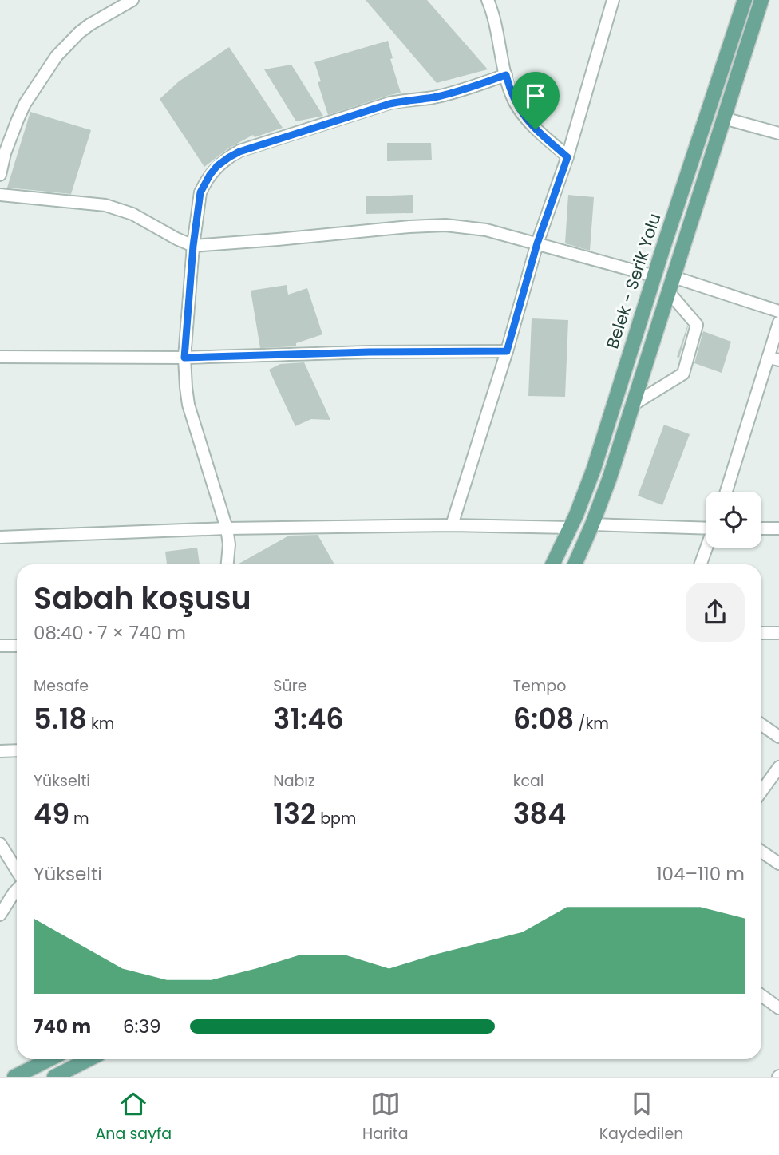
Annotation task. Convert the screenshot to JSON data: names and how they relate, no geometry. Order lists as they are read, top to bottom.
{
  "streets": {
    "main road": ["Belek - Serik Yolu"]
  },
  "page": {
    "heading": ["Sabah koşusu", "08:40 · 7 × 740 m"],
    "stats": [
      ["Mesafe", "5.18 km"],
      ["Süre", "31:46"],
      ["Tempo", "6:08 /km"],
      ["Yükselti", "49 m"],
      ["Nabız", "132 bpm"],
      ["kcal", "384"]
    ],
    "chart": ["Yükselti", "104–110 m"],
    "list": [
      {
        "name": "740 m",
        "note": "6:39"
      }
    ],
    "tabs": ["Ana sayfa", "Harita", "Kaydedilen"]
  }
}
